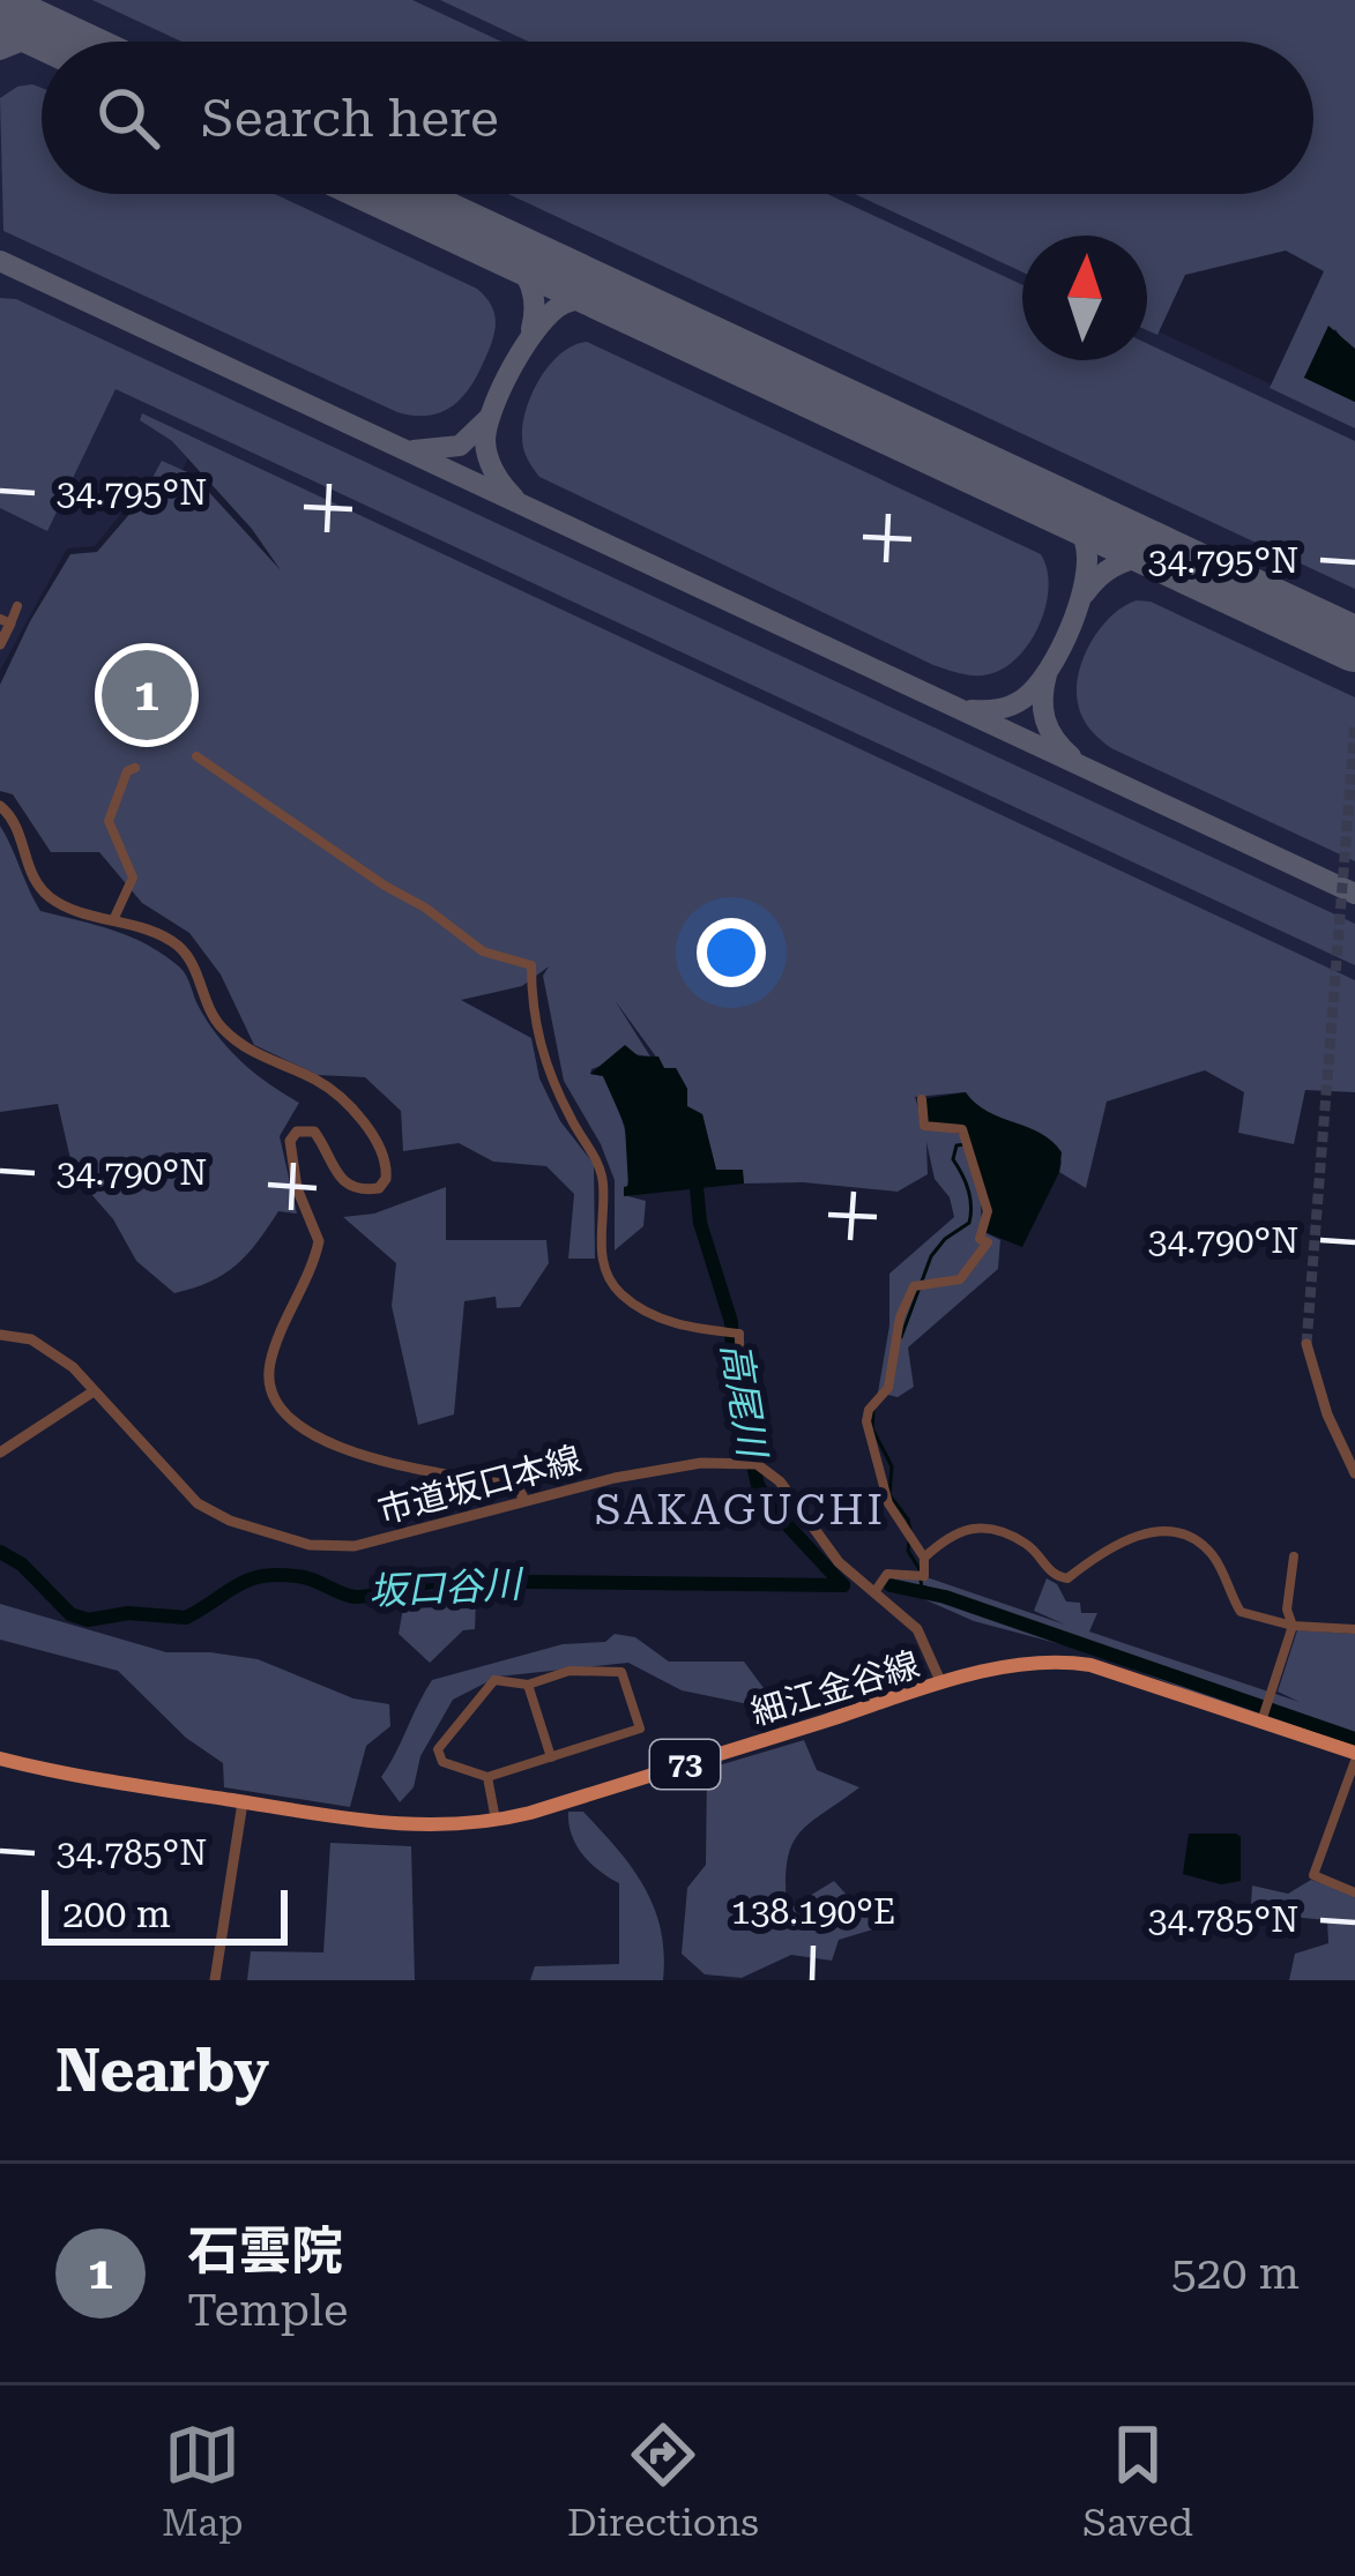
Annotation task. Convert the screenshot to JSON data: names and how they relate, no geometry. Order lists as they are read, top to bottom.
{
  "streets": {
    "main road": ["細江金谷線", "73"],
    "street": ["市道坂口本線"]
  },
  "districts": ["SAKAGUCHI"],
  "water": ["高尾川", "坂口谷川"],
  "scale_bar": "200 m",
  "north": "top",
  "page": {
    "search": "Search here",
    "pins": "1",
    "scale": "200 m",
    "heading": "Nearby",
    "list": [
      {
        "mark": "1",
        "name": "石雲院",
        "note": "Temple",
        "value": "520 m"
      }
    ],
    "nav": ["Map", "Directions", "Saved"]
  },
  "coordinates": [
    "34.795°N",
    "34.790°N",
    "34.785°N",
    "138.190°E"
  ]
}
